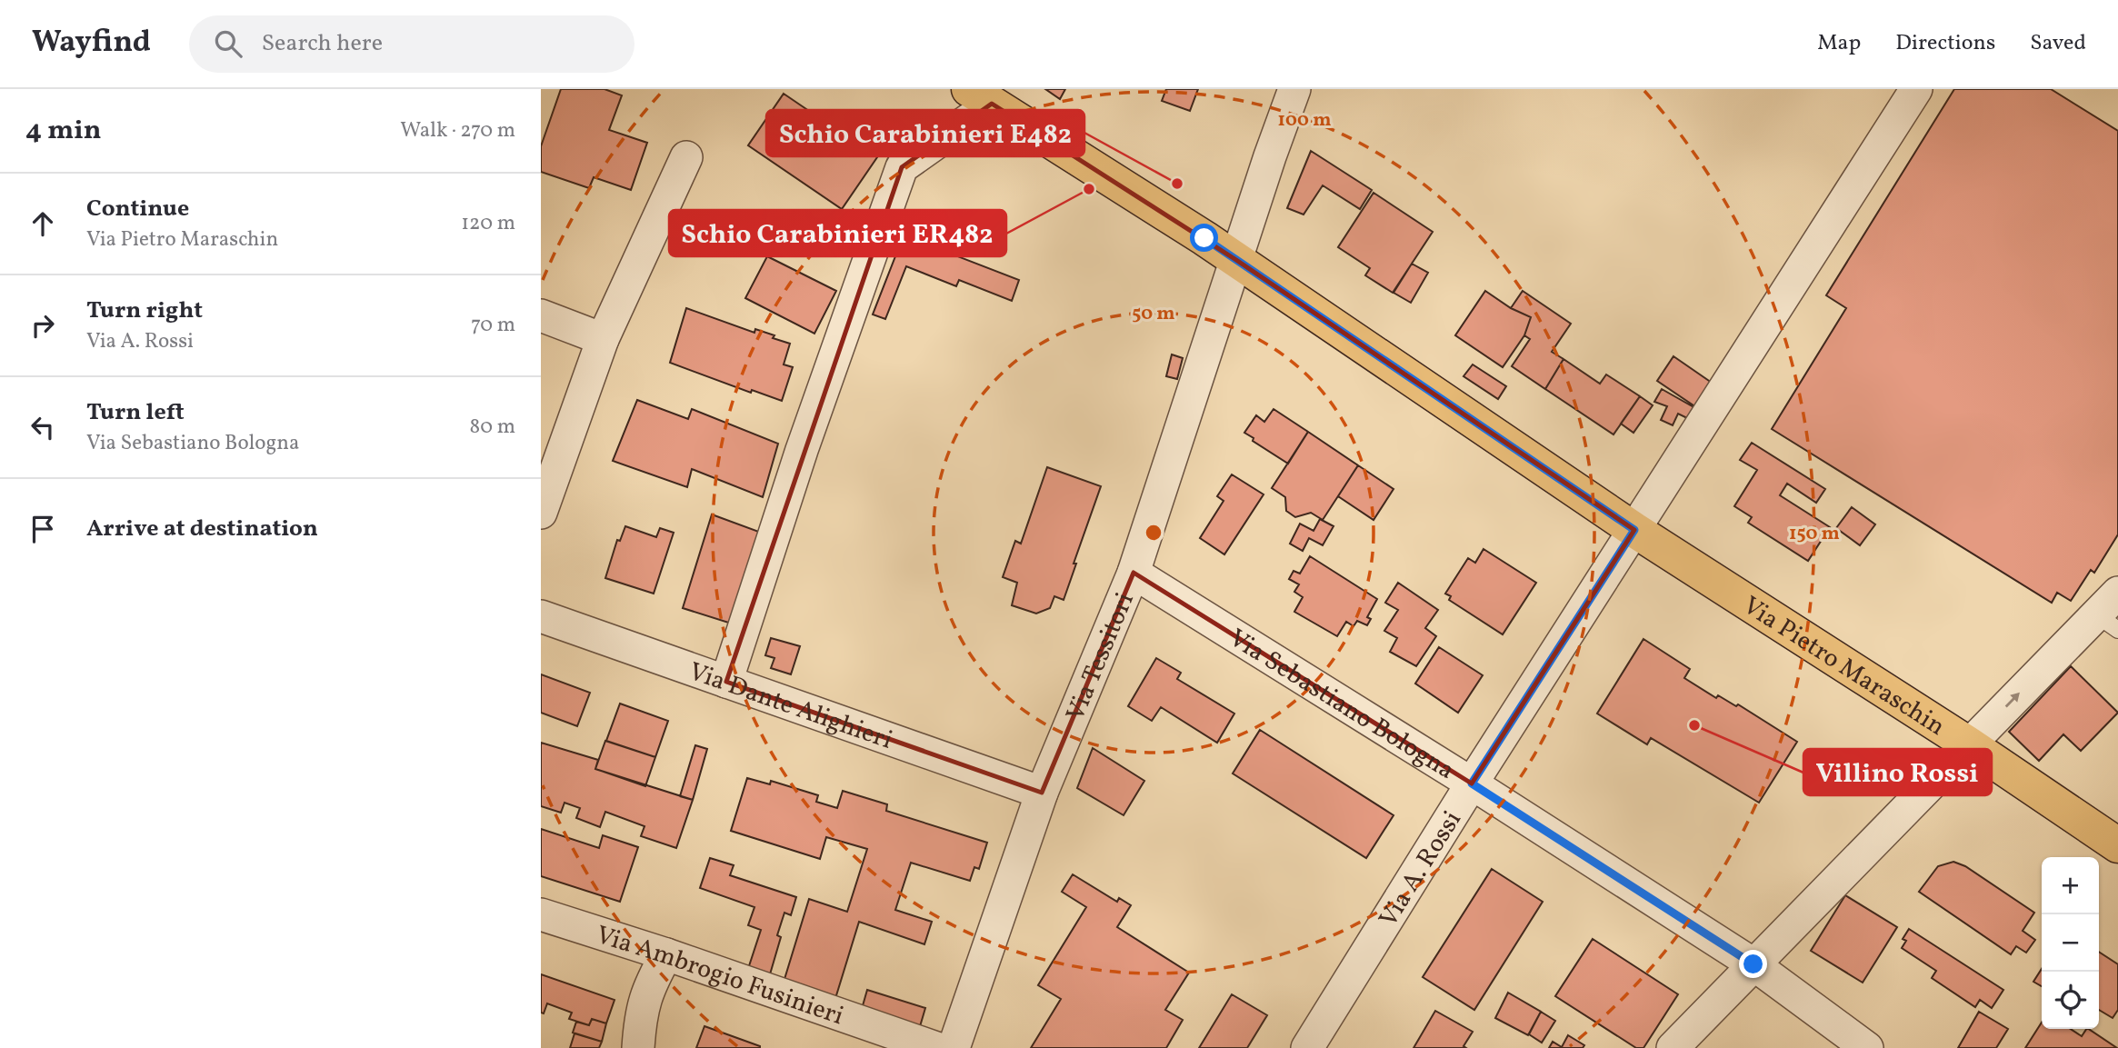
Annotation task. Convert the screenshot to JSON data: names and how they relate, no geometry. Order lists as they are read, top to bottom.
{
  "streets": {
    "main road": ["Via Pietro Maraschin"],
    "street": [
      "Via Tessitori",
      "Via Sebastiano Bologna",
      "Via Dante Alighieri",
      "Via A. Rossi",
      "Via Ambrogio Fusinieri"
    ]
  },
  "crossings": [
    ["Via Tessitori", "Via Pietro Maraschin"],
    ["Via Tessitori", "Via Sebastiano Bologna"],
    ["Via Tessitori", "Via Dante Alighieri"],
    ["Via Pietro Maraschin", "Via A. Rossi"],
    ["Via Sebastiano Bologna", "Via A. Rossi"]
  ],
  "places": ["Schio Carabinieri E482", "Schio Carabinieri ER482", "Villino Rossi"],
  "page": {
    "header": "Wayfind",
    "search": "Search here",
    "nav": ["Map", "Directions", "Saved"],
    "heading": ["4 min", "Walk · 270 m"],
    "list": [
      ["Continue", "Via Pietro Maraschin", "120 m"],
      ["Turn right", "Via A. Rossi", "70 m"],
      ["Turn left", "Via Sebastiano Bologna", "80 m"],
      "Arrive at destination"
    ],
    "map_buttons": ["+", "−"]
  },
  "rings": ["100 m", "50 m", "150 m"]
}
